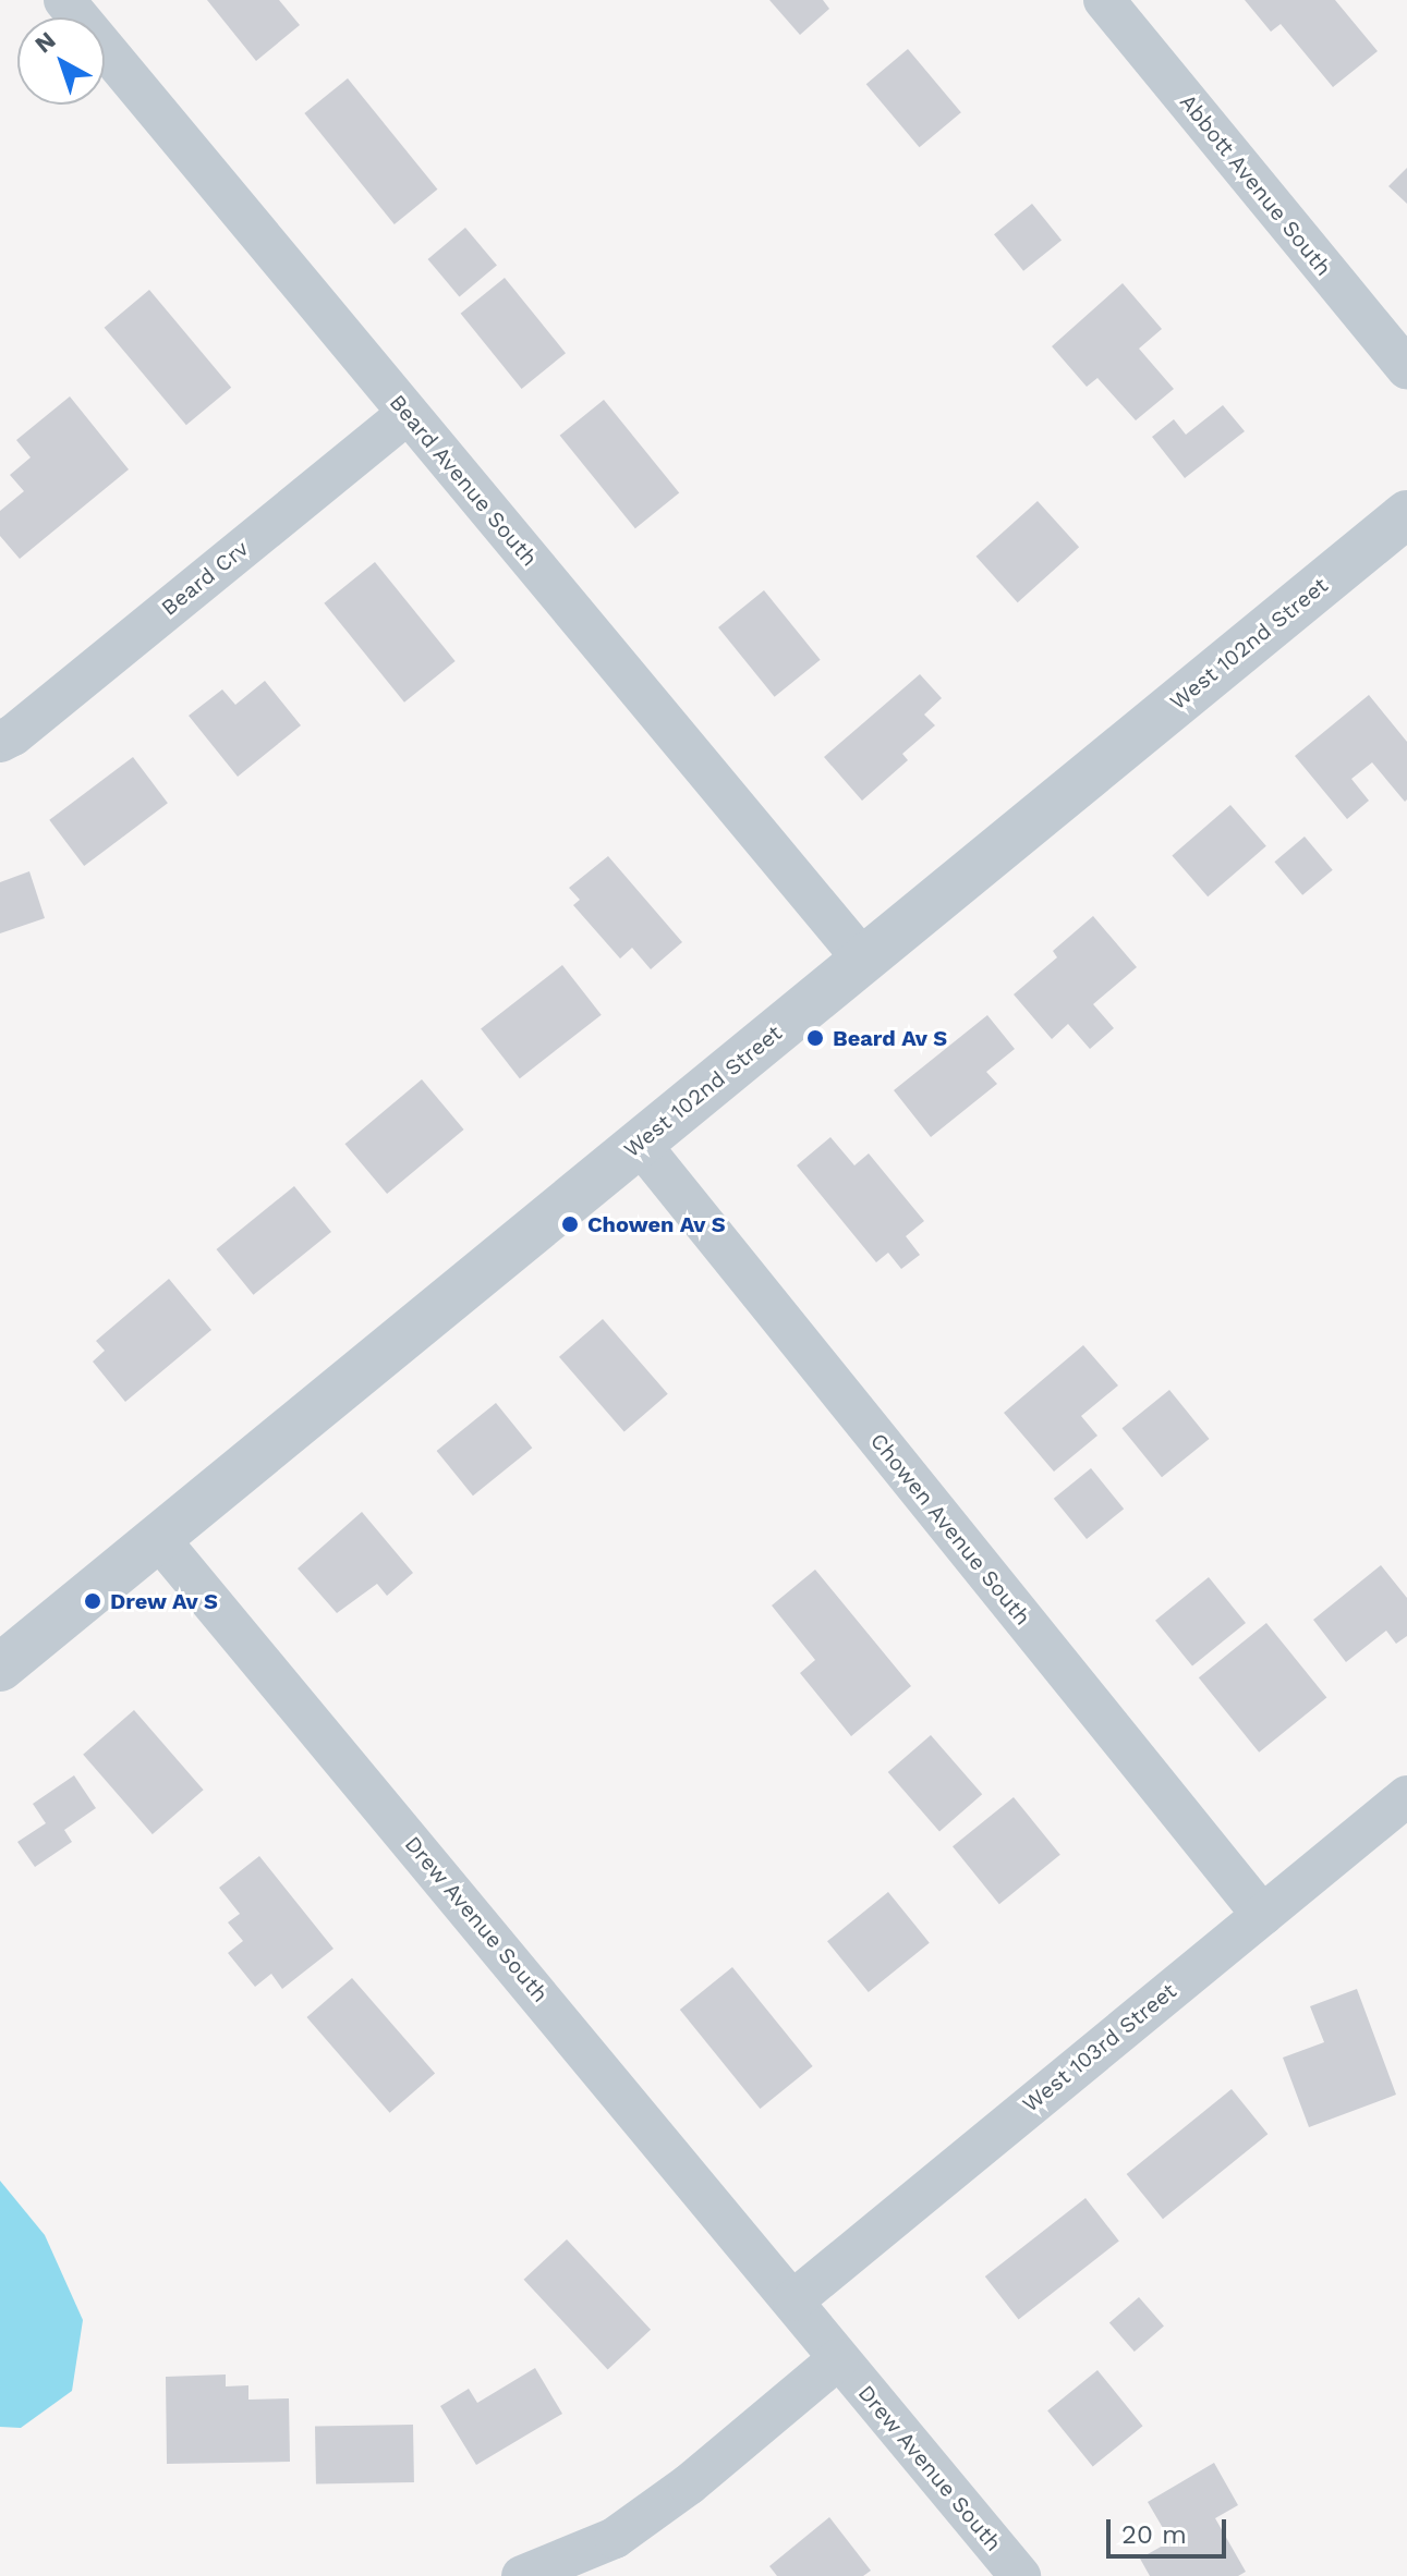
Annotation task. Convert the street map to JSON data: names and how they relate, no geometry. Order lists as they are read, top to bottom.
{
  "streets": {
    "street": [
      "Abbott Avenue South",
      "Beard Avenue South",
      "Beard Crv",
      "West 102nd Street",
      "Chowen Avenue South",
      "Drew Avenue South",
      "West 103rd Street"
    ]
  },
  "crossings": [
    ["Beard Avenue South", "Beard Crv"],
    ["Beard Avenue South", "West 102nd Street"],
    ["West 102nd Street", "Chowen Avenue South"],
    ["West 102nd Street", "Drew Avenue South"],
    ["Chowen Avenue South", "West 103rd Street"],
    ["Drew Avenue South", "West 103rd Street"]
  ],
  "places": ["Beard Av S", "Chowen Av S", "Drew Av S"],
  "scale_bar": "20 m",
  "north": "top left"
}
